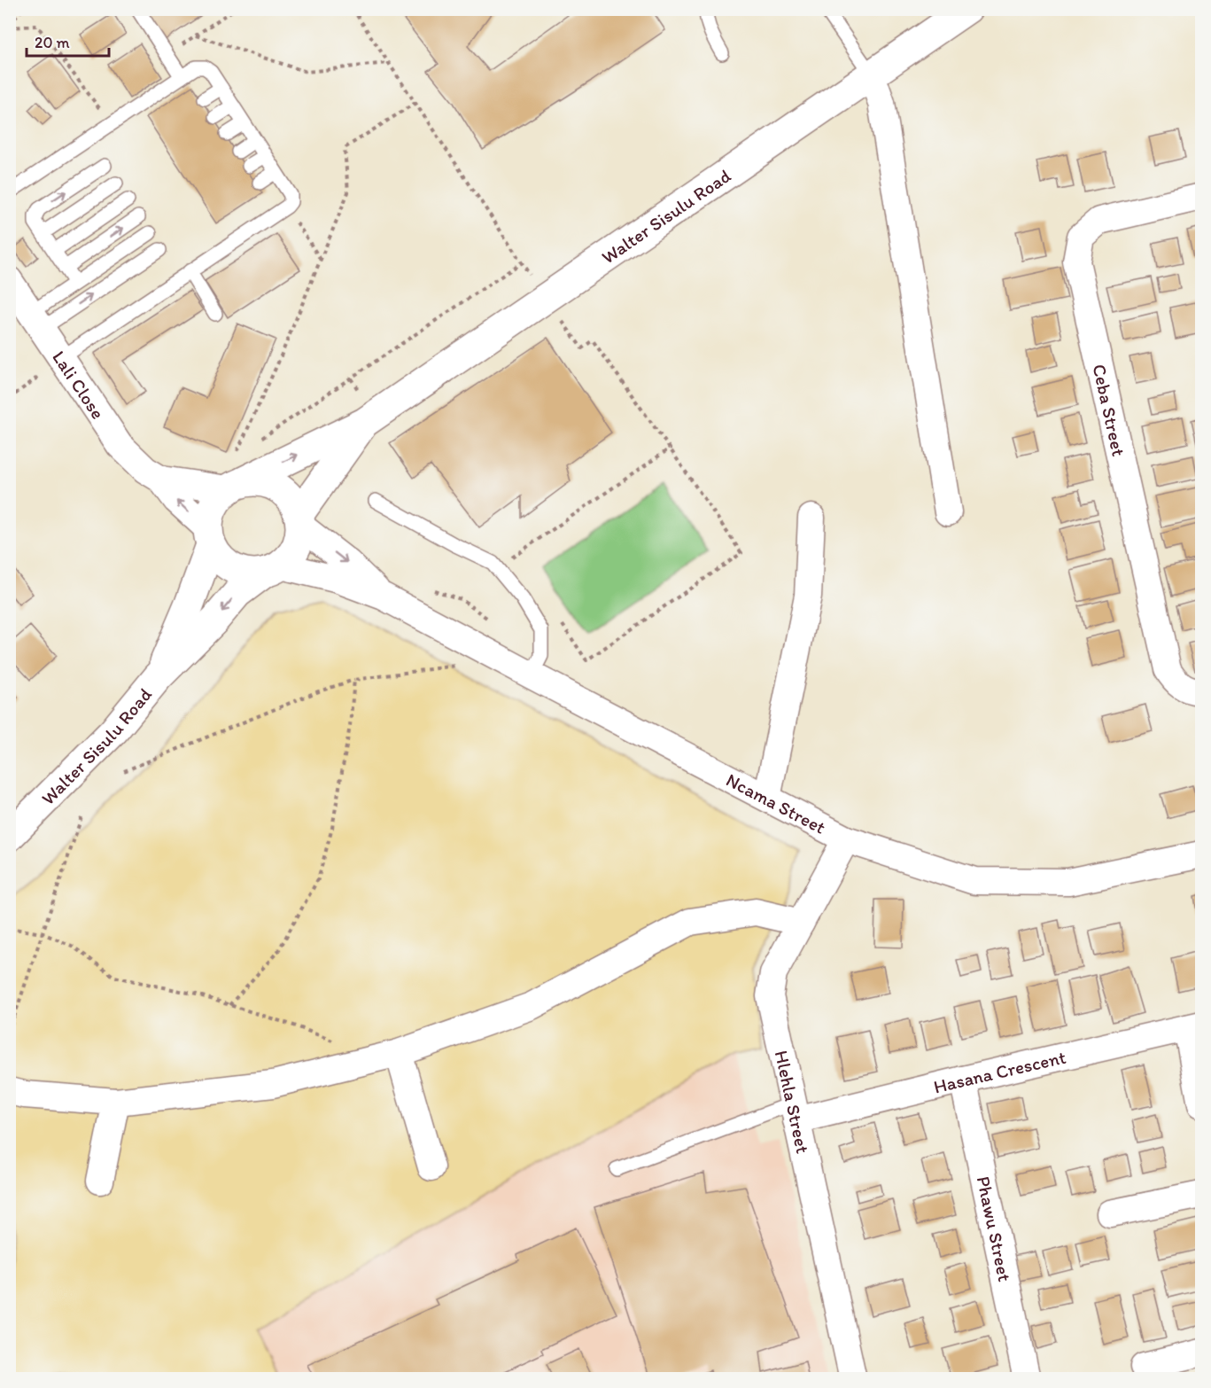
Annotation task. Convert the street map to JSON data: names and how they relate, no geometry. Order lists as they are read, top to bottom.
{
  "streets": {
    "street": [
      "Walter Sisulu Road",
      "Lali Close",
      "Ceba Street",
      "Ncama Street",
      "Hasana Crescent",
      "Hlehla Street",
      "Phawu Street"
    ]
  },
  "crossings": [
    ["Walter Sisulu Road", "Lali Close"],
    ["Walter Sisulu Road", "Ncama Street"],
    ["Lali Close", "Ncama Street"],
    ["Ncama Street", "Hlehla Street"],
    ["Hasana Crescent", "Hlehla Street"],
    ["Hasana Crescent", "Phawu Street"]
  ],
  "scale_bar": "20 m"
}
